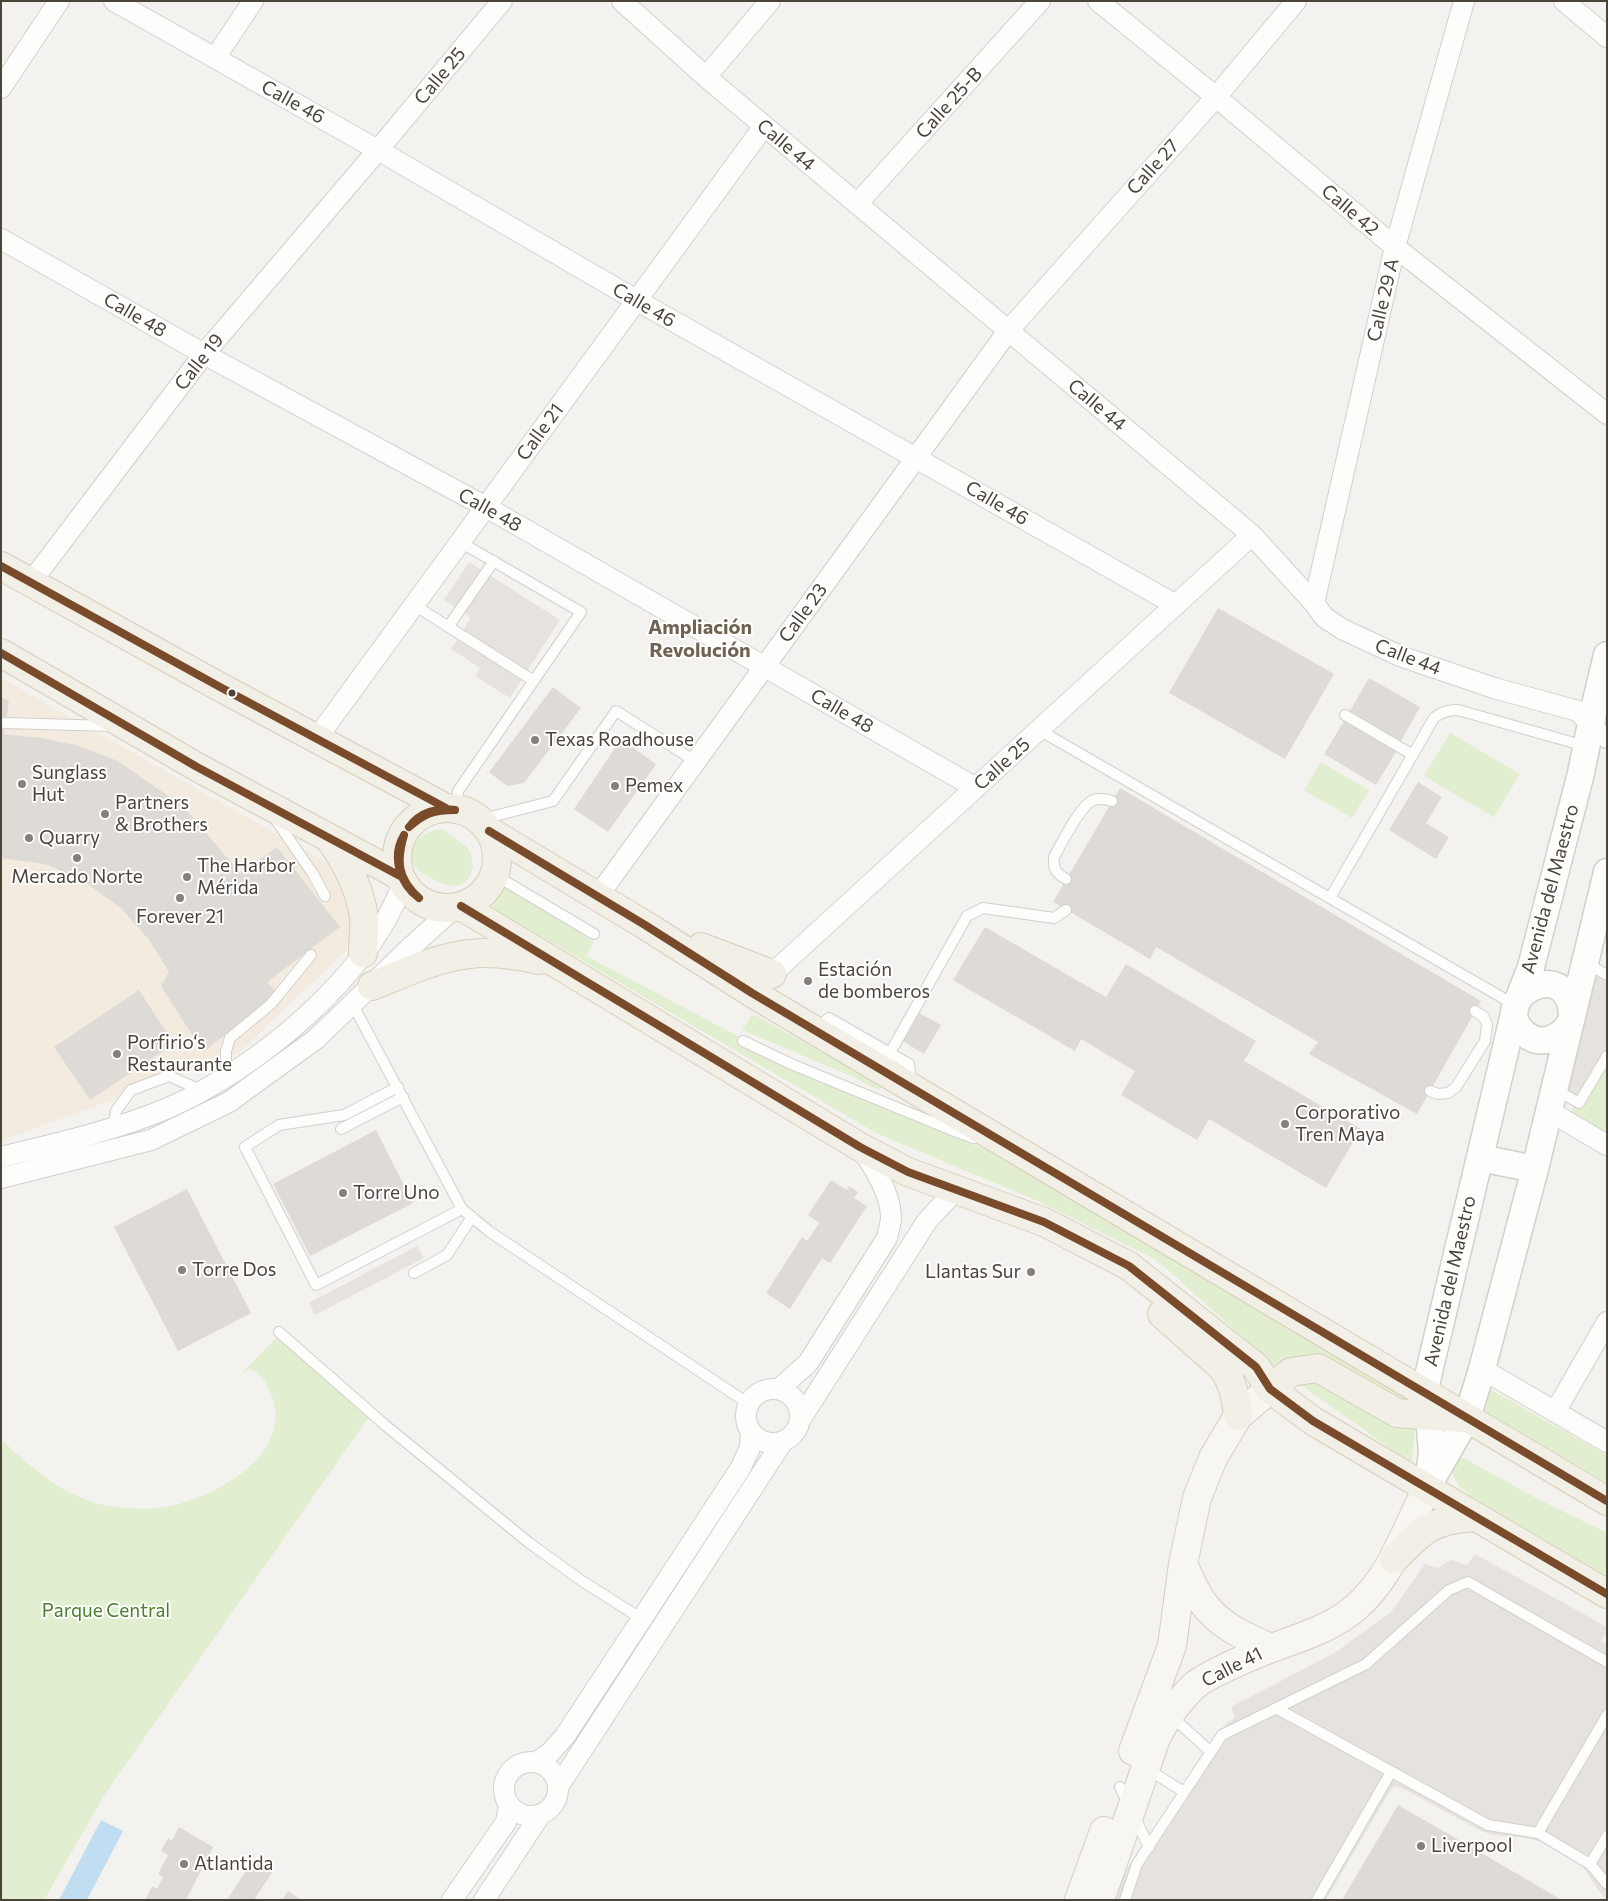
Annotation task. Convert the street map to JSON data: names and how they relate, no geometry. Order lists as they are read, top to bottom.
{
  "streets": {
    "main road": ["Calle 41"],
    "street": [
      "Calle 25",
      "Calle 46",
      "Calle 25-B",
      "Calle 44",
      "Calle 27",
      "Calle 42",
      "Calle 29 A",
      "Calle 48",
      "Calle 19",
      "Calle 21",
      "Calle 23",
      "Avenida del Maestro"
    ]
  },
  "crossings": [
    ["Calle 25", "Calle 46"],
    ["Calle 25", "Calle 44"],
    ["Calle 25", "Calle 48"],
    ["Calle 25", "Calle 19"],
    ["Calle 46", "Calle 19"],
    ["Calle 46", "Calle 21"],
    ["Calle 46", "Calle 23"],
    ["Calle 25-B", "Calle 44"],
    ["Calle 44", "Calle 27"],
    ["Calle 44", "Calle 29 A"],
    ["Calle 44", "Calle 21"],
    ["Calle 44", "Calle 23"],
    ["Calle 44", "Avenida del Maestro"],
    ["Calle 27", "Calle 42"],
    ["Calle 27", "Calle 23"],
    ["Calle 42", "Calle 29 A"],
    ["Calle 48", "Calle 19"],
    ["Calle 48", "Calle 21"],
    ["Calle 48", "Calle 23"],
    ["Avenida del Maestro", "Calle 41"]
  ],
  "districts": ["Ampliación Revolución"],
  "parks": ["Parque Central"],
  "places": [
    "Texas Roadhouse",
    "Sunglass Hut",
    "Pemex",
    "Partners & Brothers",
    "Quarry",
    "Mercado Norte",
    "The Harbor Mérida",
    "Forever 21",
    "Estación de bomberos",
    "Porfirio‘s Restaurante",
    "Corporativo Tren Maya",
    "Torre Uno",
    "Torre Dos",
    "Llantas Sur",
    "Liverpool",
    "Atlantida"
  ]
}
